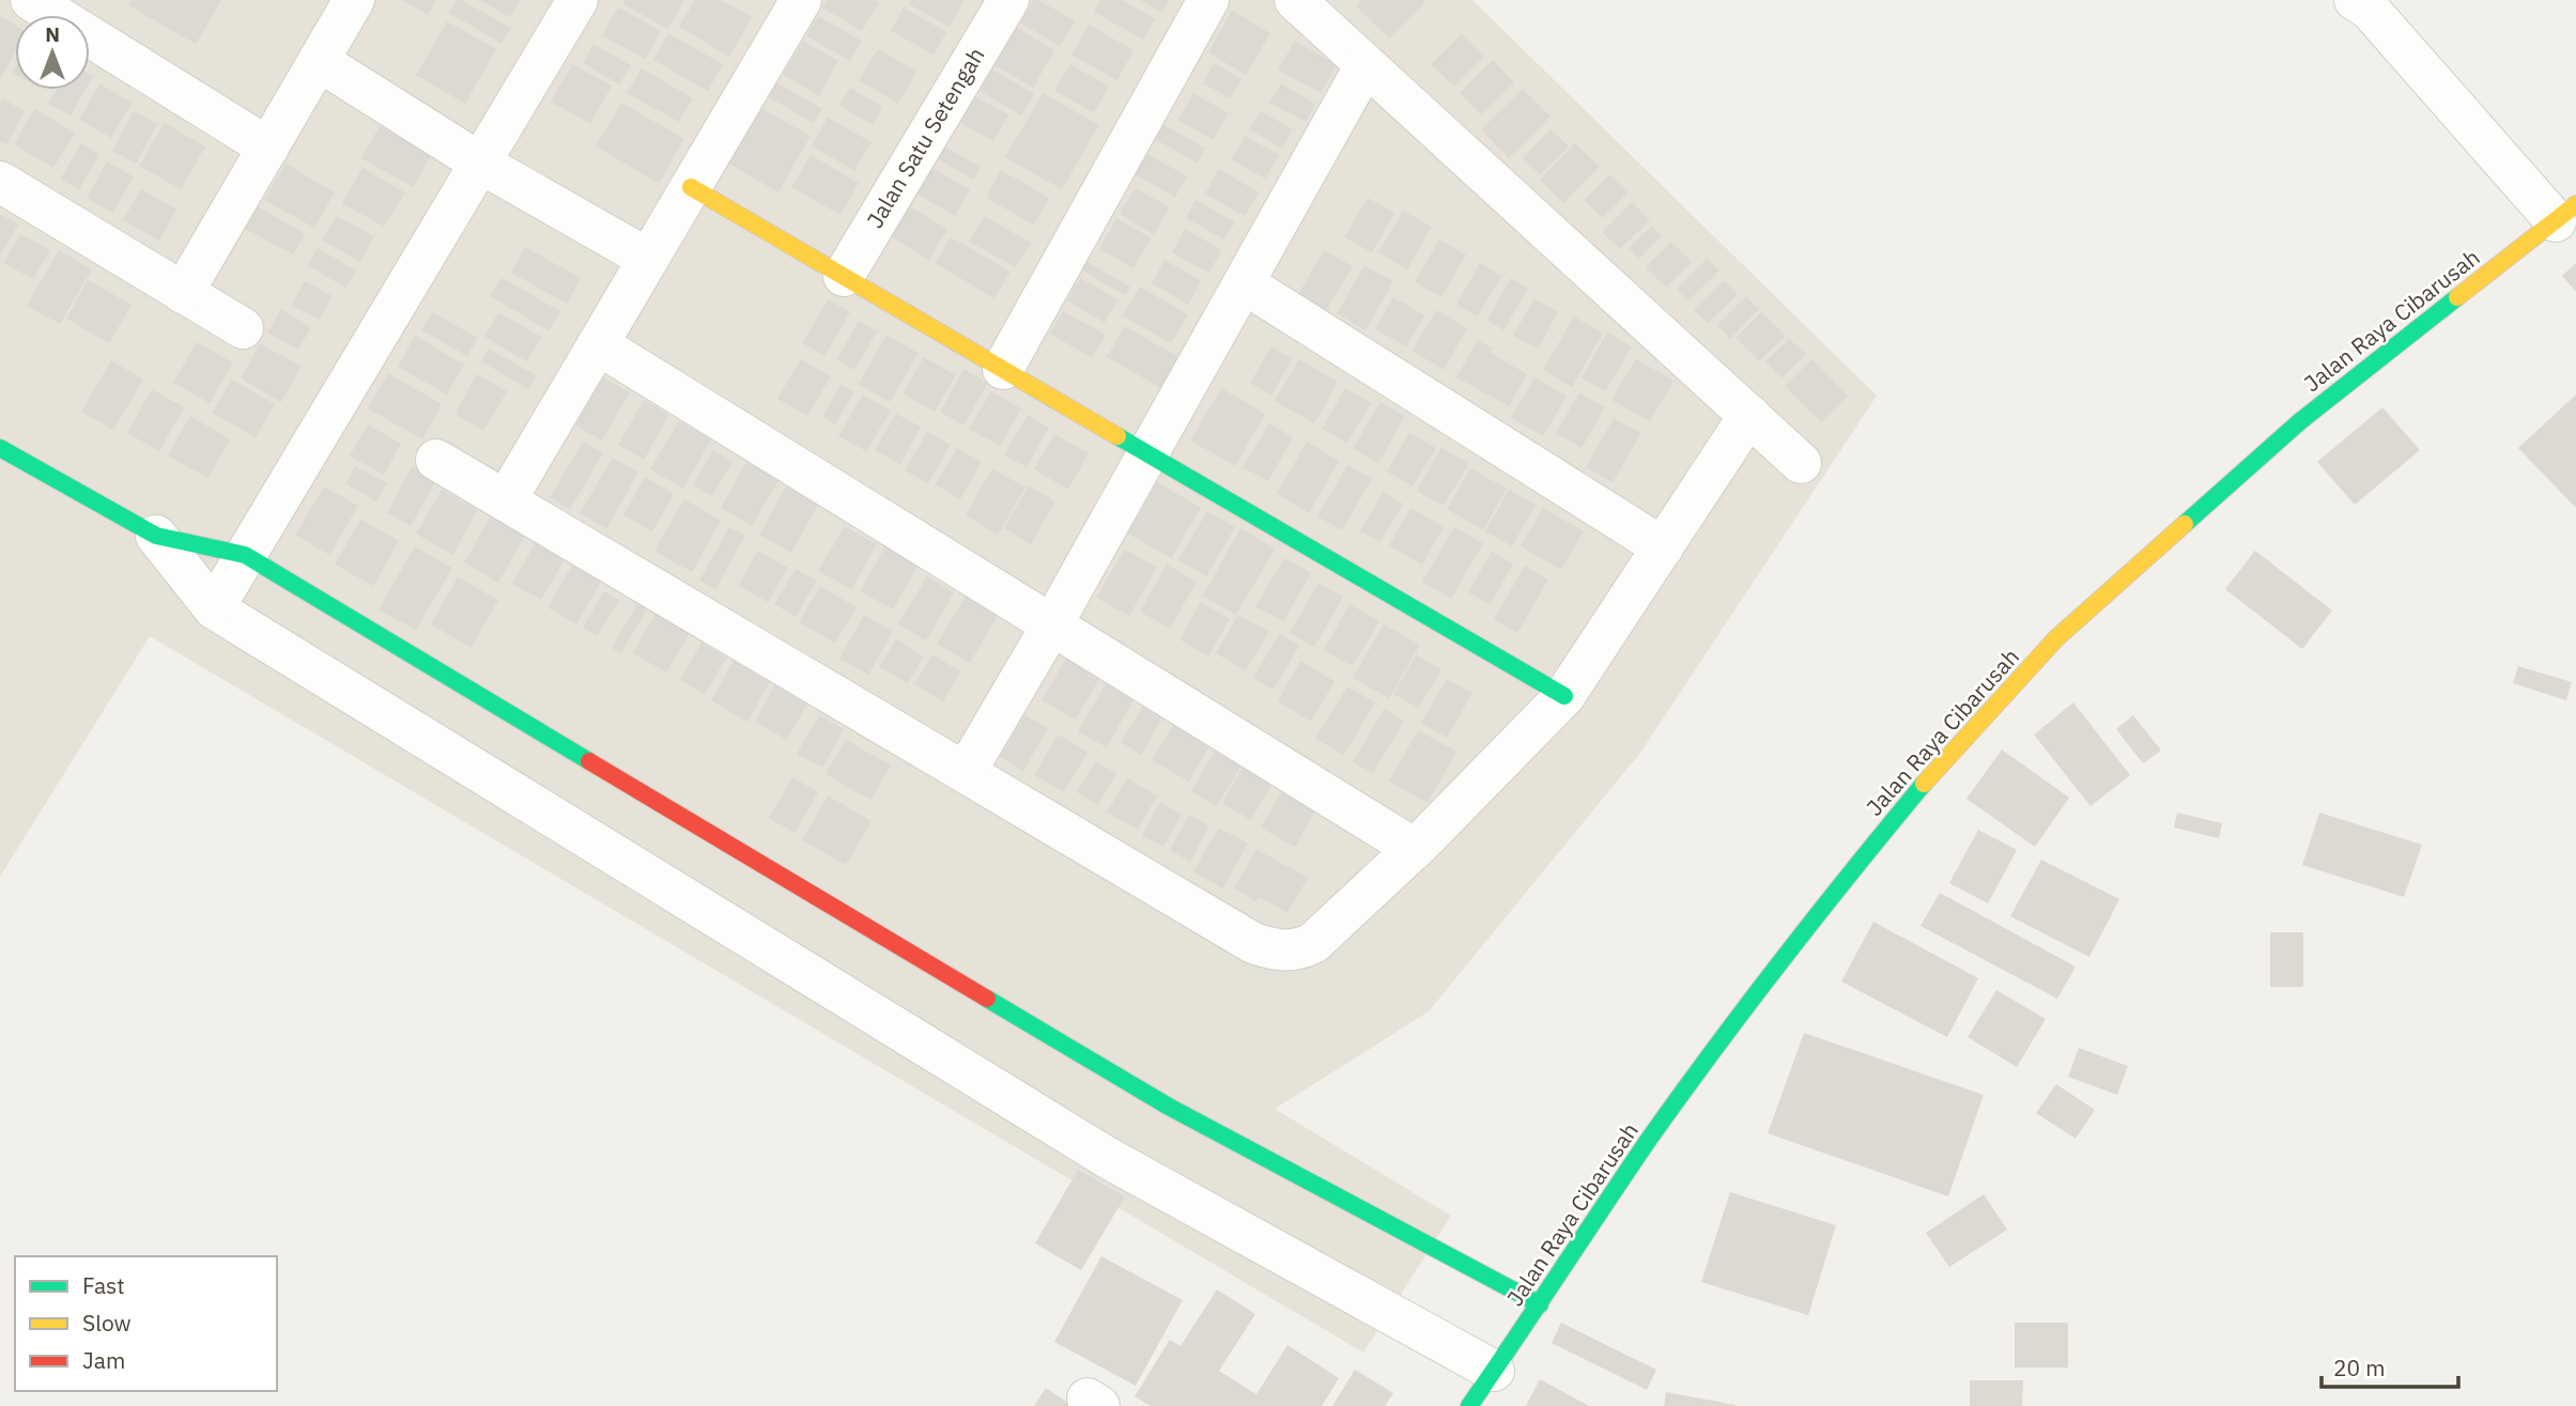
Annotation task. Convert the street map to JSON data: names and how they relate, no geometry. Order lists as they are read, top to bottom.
{
  "streets": {
    "street": ["Jalan Satu Setengah", "Jalan Raya Cibarusah"]
  },
  "legend": ["Fast", "Slow", "Jam"],
  "scale_bar": "20 m",
  "north": "top"
}
